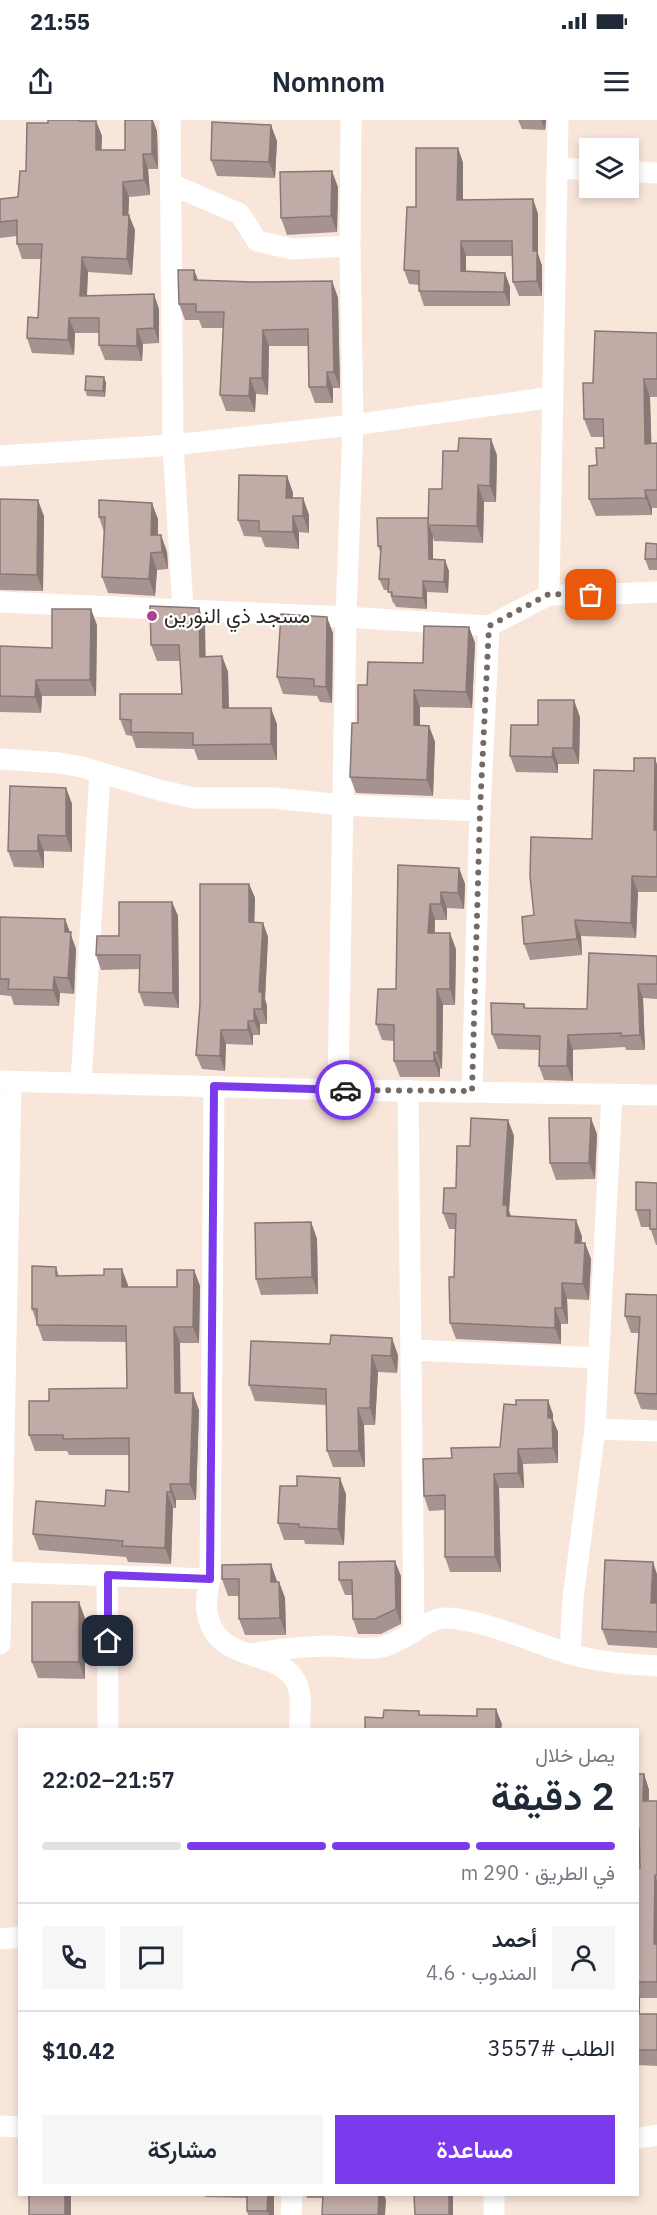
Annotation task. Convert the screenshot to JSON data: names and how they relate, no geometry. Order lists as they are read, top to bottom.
{
  "places": ["مسجد ذي النورين"],
  "page": {
    "status": "21:55",
    "header": "Nomnom",
    "heading": ["2 دقيقة", "يصل خلال", "21:57–22:02"],
    "panel": [
      "أحمد",
      "المندوب · 4.6",
      "الطلب #3557",
      "$10.42"
    ],
    "bar": "في الطريق · 290 m",
    "buttons": ["مساعدة", "مشاركة"]
  }
}
